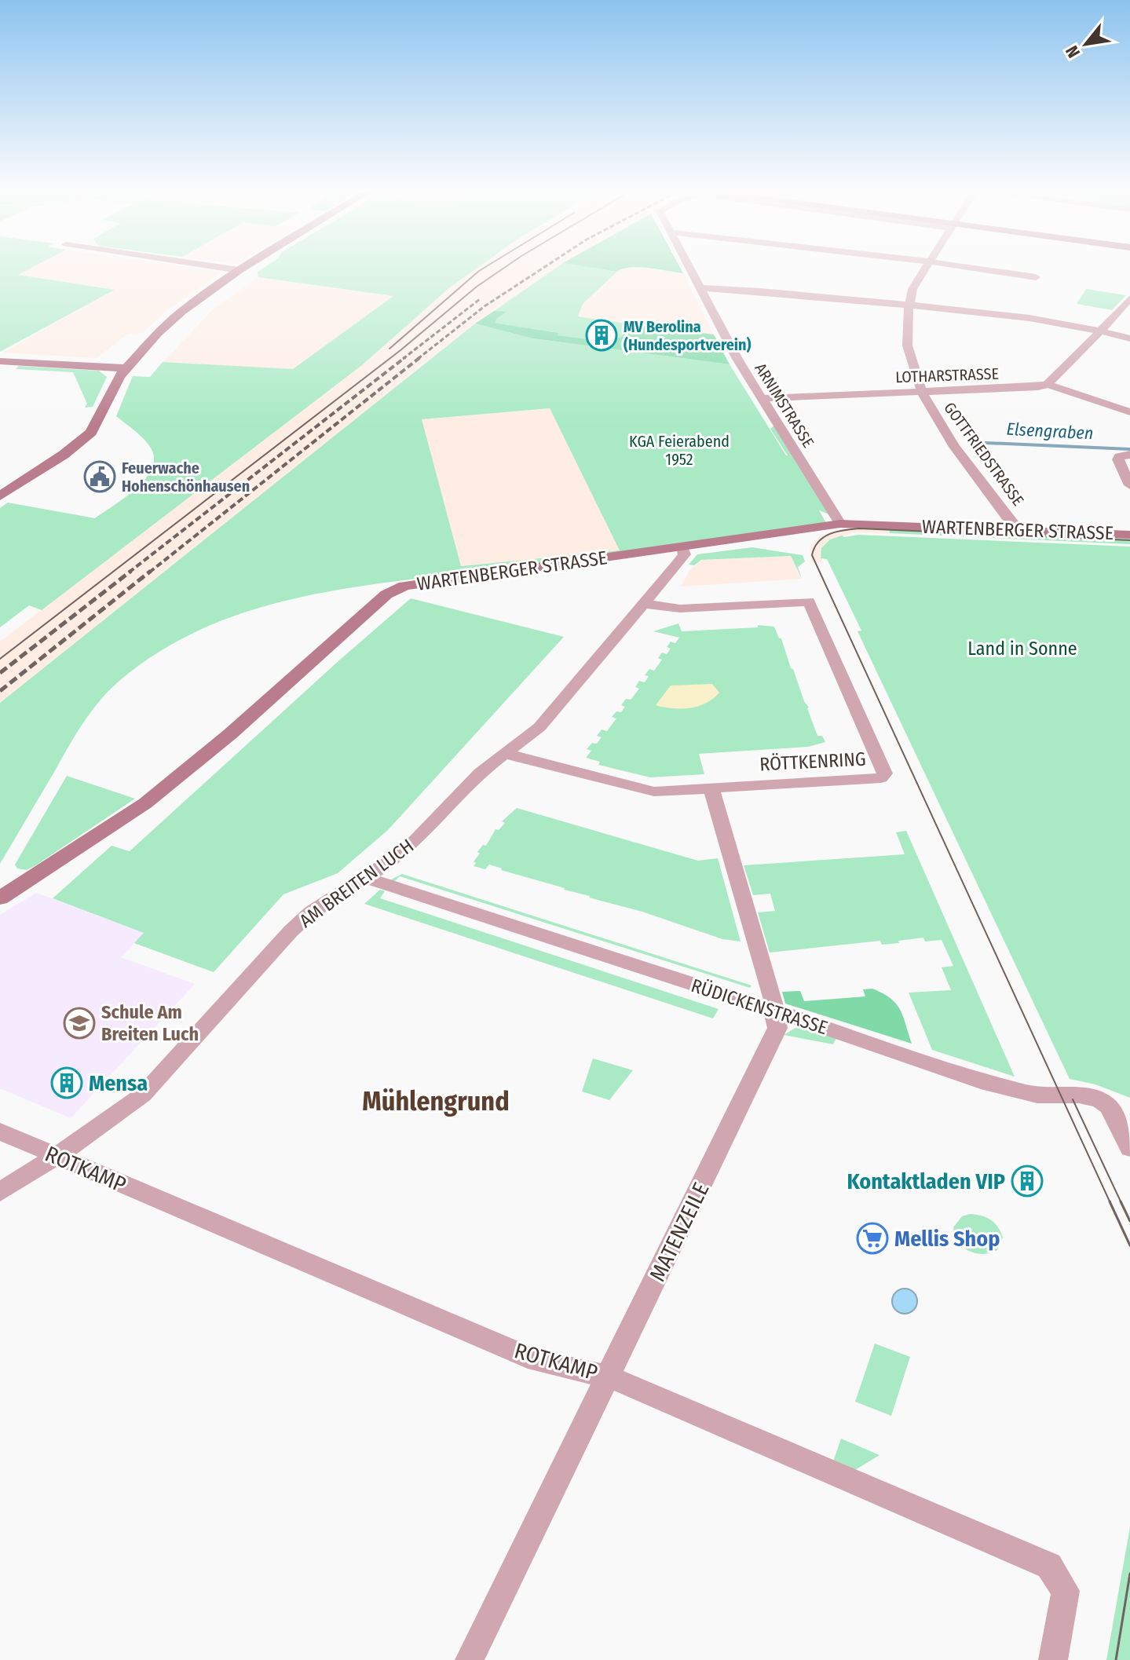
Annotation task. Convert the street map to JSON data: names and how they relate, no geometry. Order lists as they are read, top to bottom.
{
  "streets": {
    "main road": ["WARTENBERGER STRASSE"],
    "street": [
      "LOTHARSTRASSE",
      "ARNIMSTRASSE",
      "GOTTFRIEDSTRASSE",
      "RÖTTKENRING",
      "AM BREITEN LUCH",
      "RÜDICKENSTRASSE",
      "ROTKAMP",
      "MATENZEILE"
    ]
  },
  "crossings": [
    ["LOTHARSTRASSE", "ARNIMSTRASSE"],
    ["LOTHARSTRASSE", "GOTTFRIEDSTRASSE"],
    ["ARNIMSTRASSE", "WARTENBERGER STRASSE"],
    ["GOTTFRIEDSTRASSE", "WARTENBERGER STRASSE"],
    ["WARTENBERGER STRASSE", "AM BREITEN LUCH"],
    ["RÖTTKENRING", "AM BREITEN LUCH"],
    ["RÖTTKENRING", "MATENZEILE"],
    ["AM BREITEN LUCH", "RÜDICKENSTRASSE"],
    ["AM BREITEN LUCH", "ROTKAMP"],
    ["RÜDICKENSTRASSE", "MATENZEILE"],
    ["ROTKAMP", "MATENZEILE"]
  ],
  "districts": ["Mühlengrund"],
  "water": ["Elsengraben"],
  "parks": ["KGA Feierabend 1952", "Land in Sonne"],
  "places": {
    "building": ["MV Berolina (Hundesportverein)", "Mensa", "Kontaktladen VIP"],
    "public building": ["Feuerwache Hohenschönhausen"],
    "school or university": ["Schule Am Breiten Luch"],
    "supermarket": ["Mellis Shop"]
  },
  "north": "bottom left"
}
